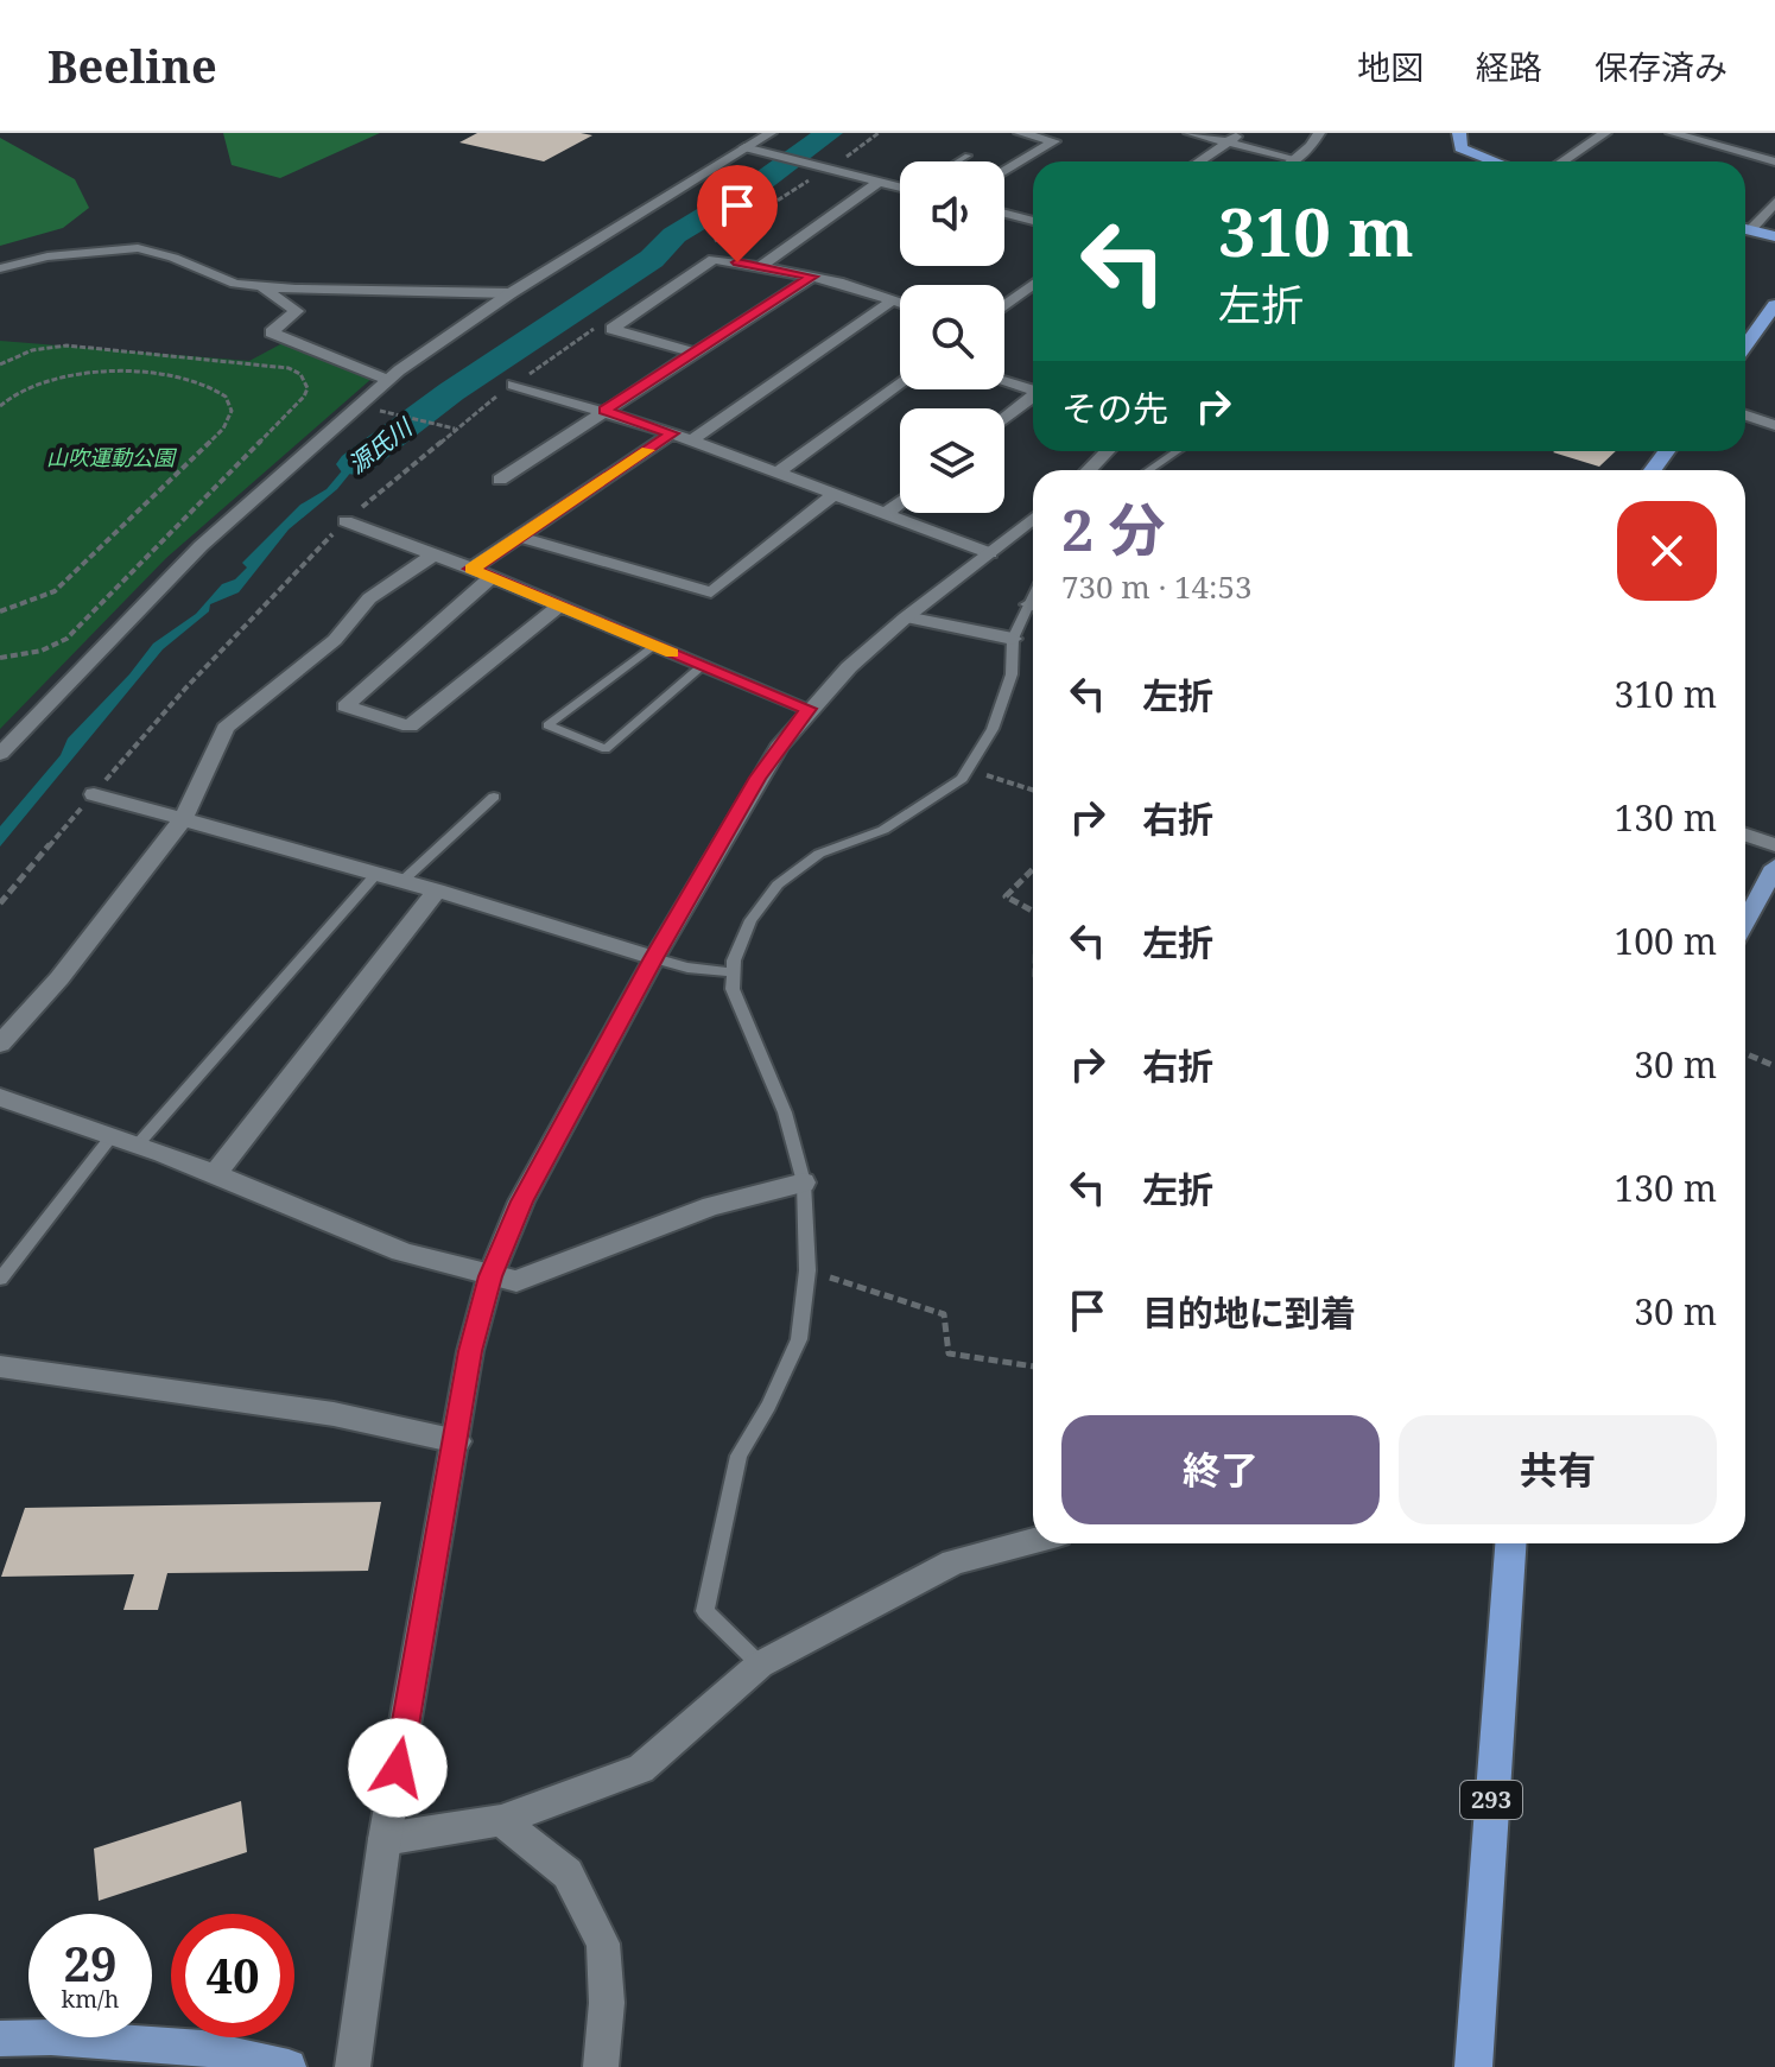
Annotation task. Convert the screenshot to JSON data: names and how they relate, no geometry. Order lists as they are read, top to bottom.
{
  "streets": {
    "highway": ["293"]
  },
  "water": ["源氏川"],
  "parks": ["山吹運動公園"],
  "page": {
    "header": "Beeline",
    "nav": ["地図", "経路", "保存済み"],
    "turn": ["310 m", "左折"],
    "then": "その先",
    "heading": ["2 分", "730 m · 14:53"],
    "list": [
      {
        "name": "左折",
        "value": "310 m"
      },
      {
        "name": "右折",
        "value": "130 m"
      },
      {
        "name": "左折",
        "value": "100 m"
      },
      {
        "name": "右折",
        "value": "30 m"
      },
      {
        "name": "左折",
        "value": "130 m"
      },
      {
        "name": "目的地に到着",
        "value": "30 m"
      }
    ],
    "buttons": ["終了", "共有"],
    "speed": "29 km/h",
    "limit": "40"
  }
}
